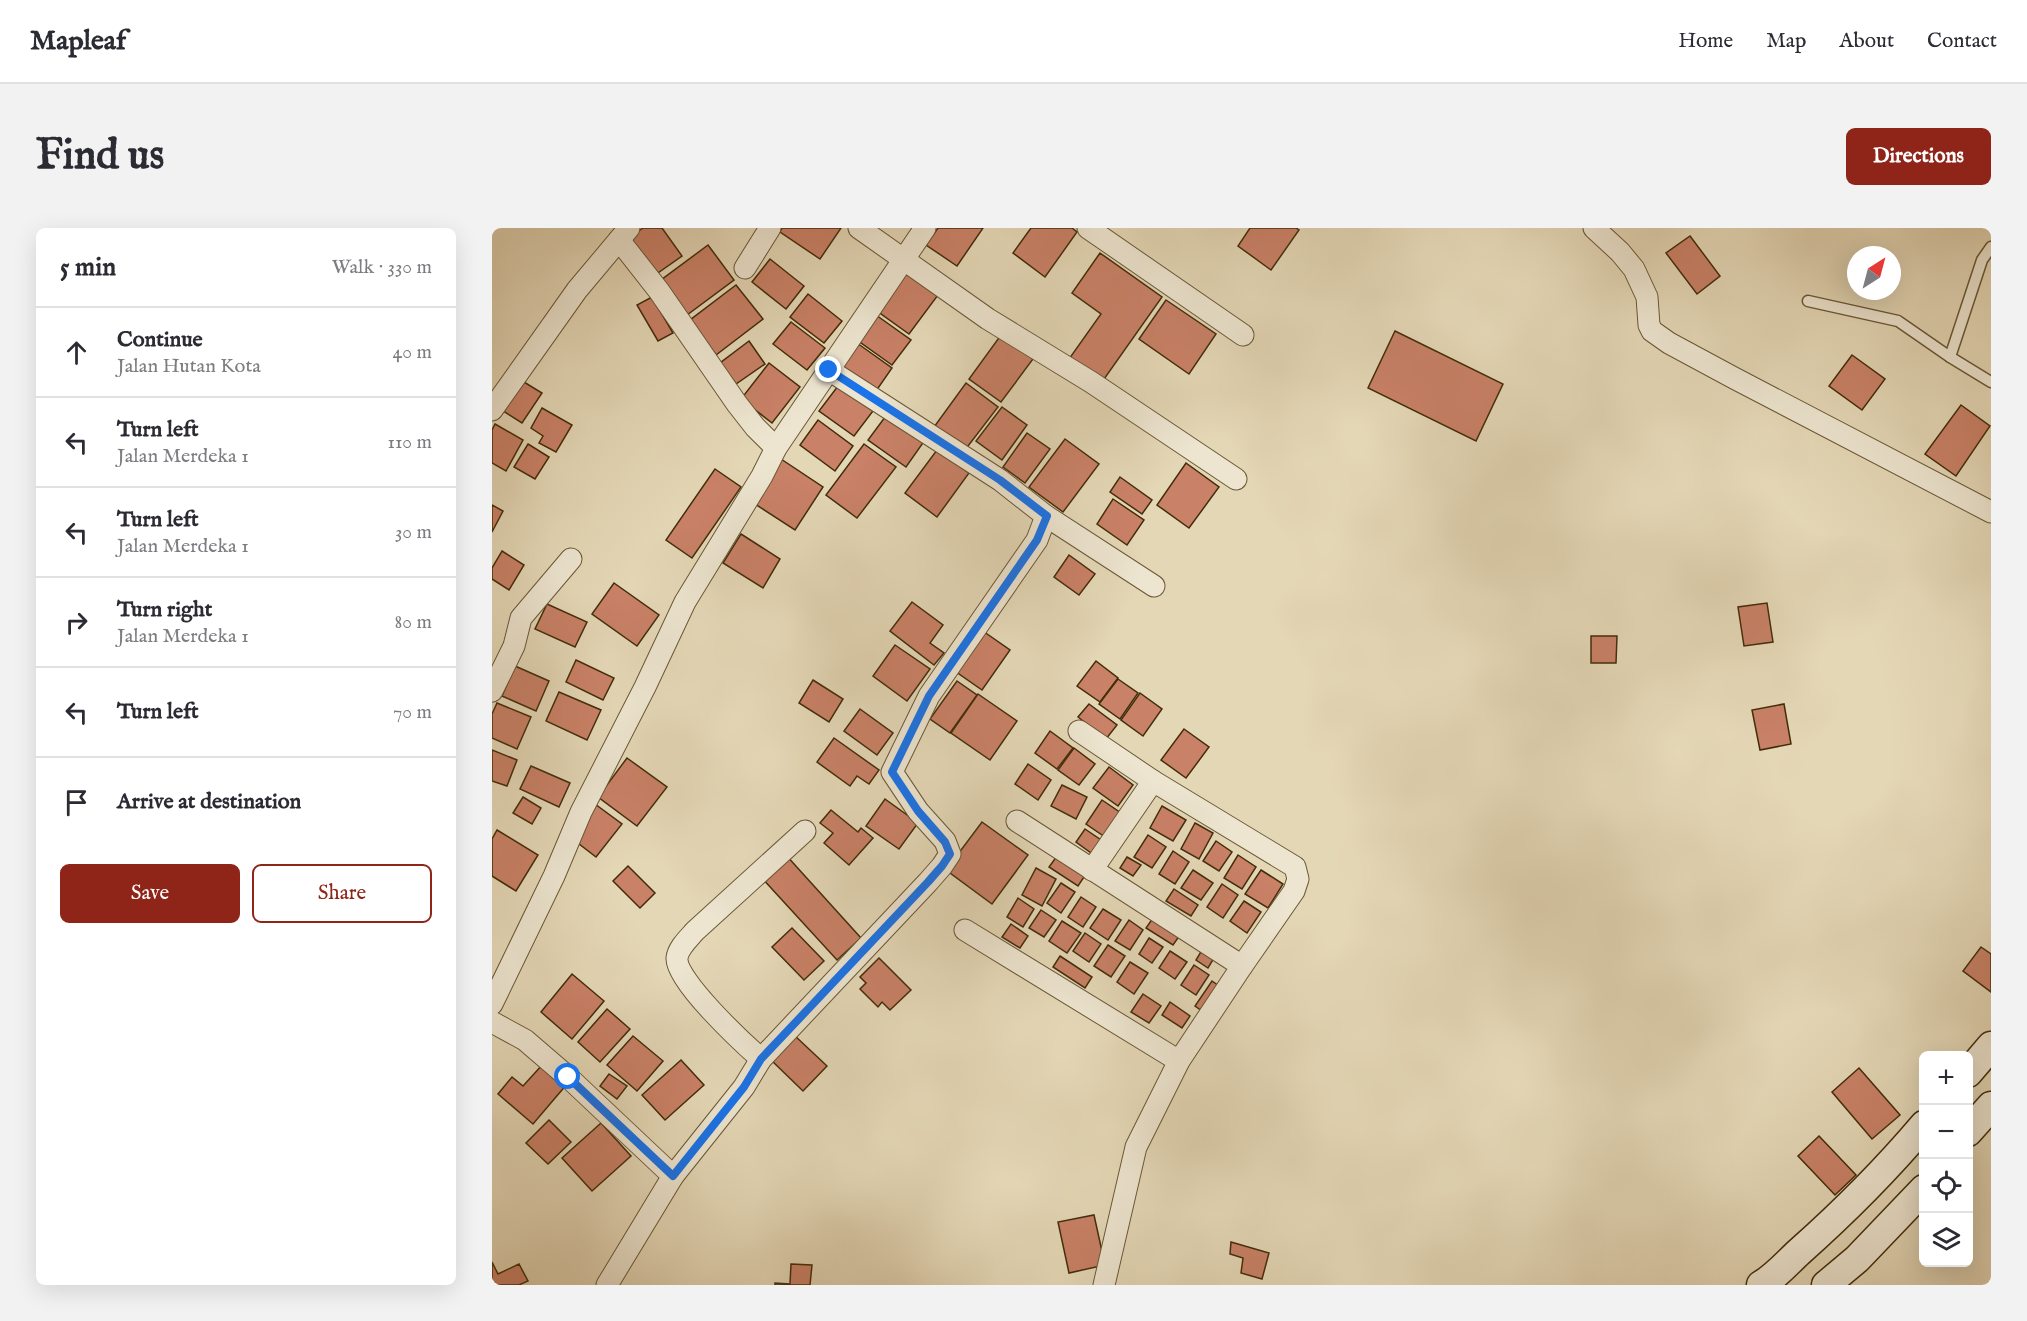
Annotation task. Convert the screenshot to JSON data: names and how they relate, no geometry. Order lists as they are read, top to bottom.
{
  "north": "top right",
  "page": {
    "header": "Mapleaf",
    "nav": [
      "Home",
      "Map",
      "About",
      "Contact"
    ],
    "buttons": [
      "Directions",
      ["Save", "Share"]
    ],
    "title": "Find us",
    "heading": ["5 min", "Walk · 330 m"],
    "list": [
      ["Continue", "Jalan Hutan Kota", "40 m"],
      ["Turn left", "Jalan Merdeka 1", "110 m"],
      ["Turn left", "Jalan Merdeka 1", "30 m"],
      ["Turn right", "Jalan Merdeka 1", "80 m"],
      ["Turn left", "70 m"],
      "Arrive at destination"
    ],
    "map_buttons": ["+", "−"]
  }
}
